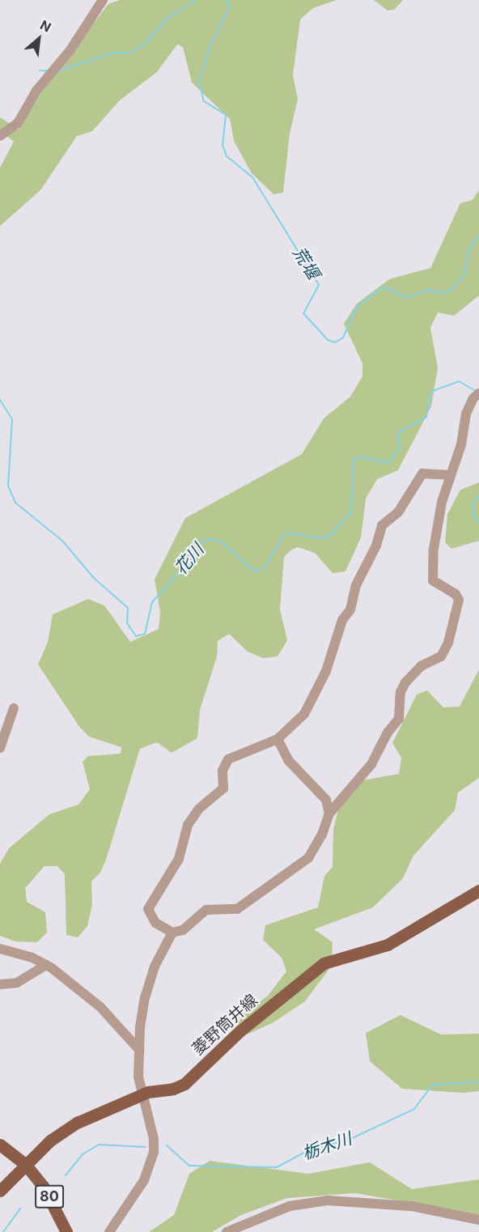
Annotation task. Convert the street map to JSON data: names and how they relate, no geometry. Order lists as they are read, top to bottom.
{
  "streets": {
    "main road": ["菱野筒井線", "80"]
  },
  "crossings": [
    ["菱野筒井線", "80"]
  ],
  "water": ["荒堰", "花川", "栃木川"],
  "north": "top right"
}
